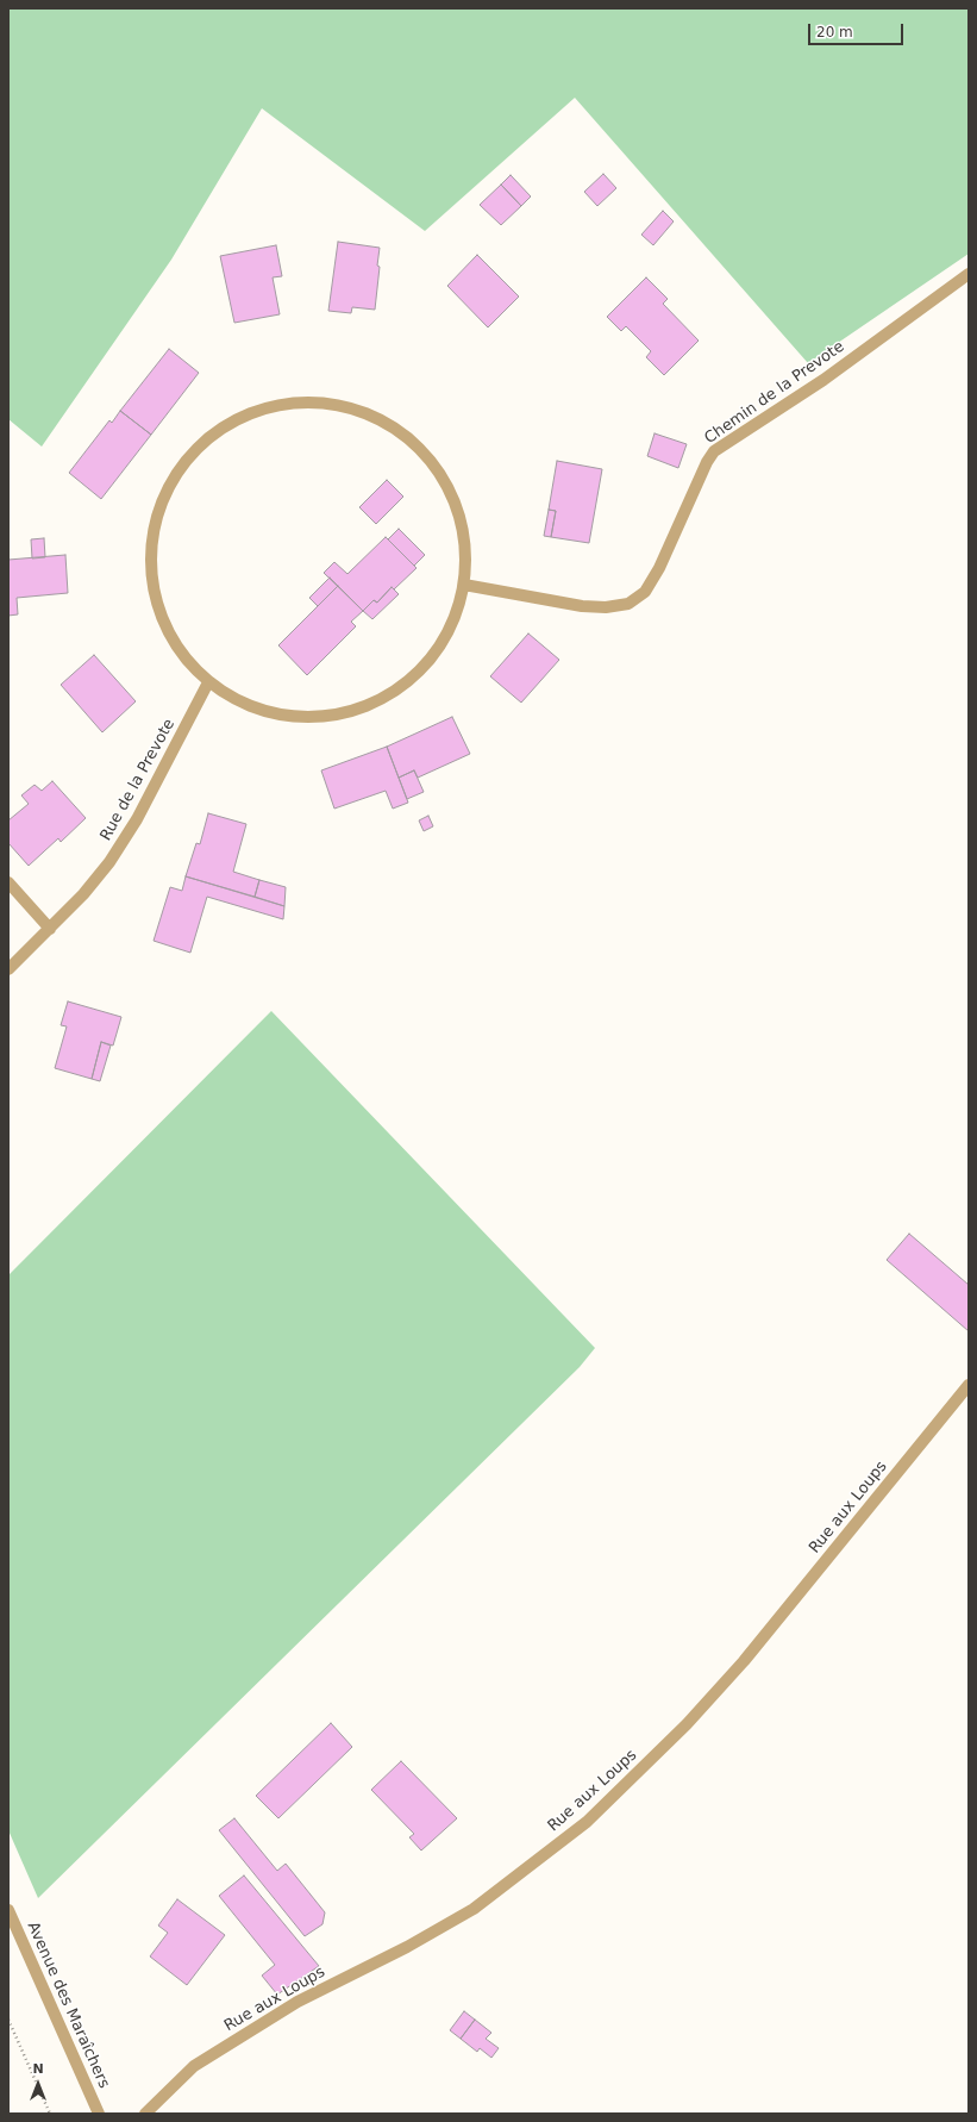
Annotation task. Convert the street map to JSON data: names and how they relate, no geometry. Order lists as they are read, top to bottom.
{
  "streets": {
    "street": [
      "Chemin de la Prevote",
      "Rue de la Prevote",
      "Rue aux Loups",
      "Avenue des Maraîchers"
    ]
  },
  "scale_bar": "20 m",
  "north": "top"
}
